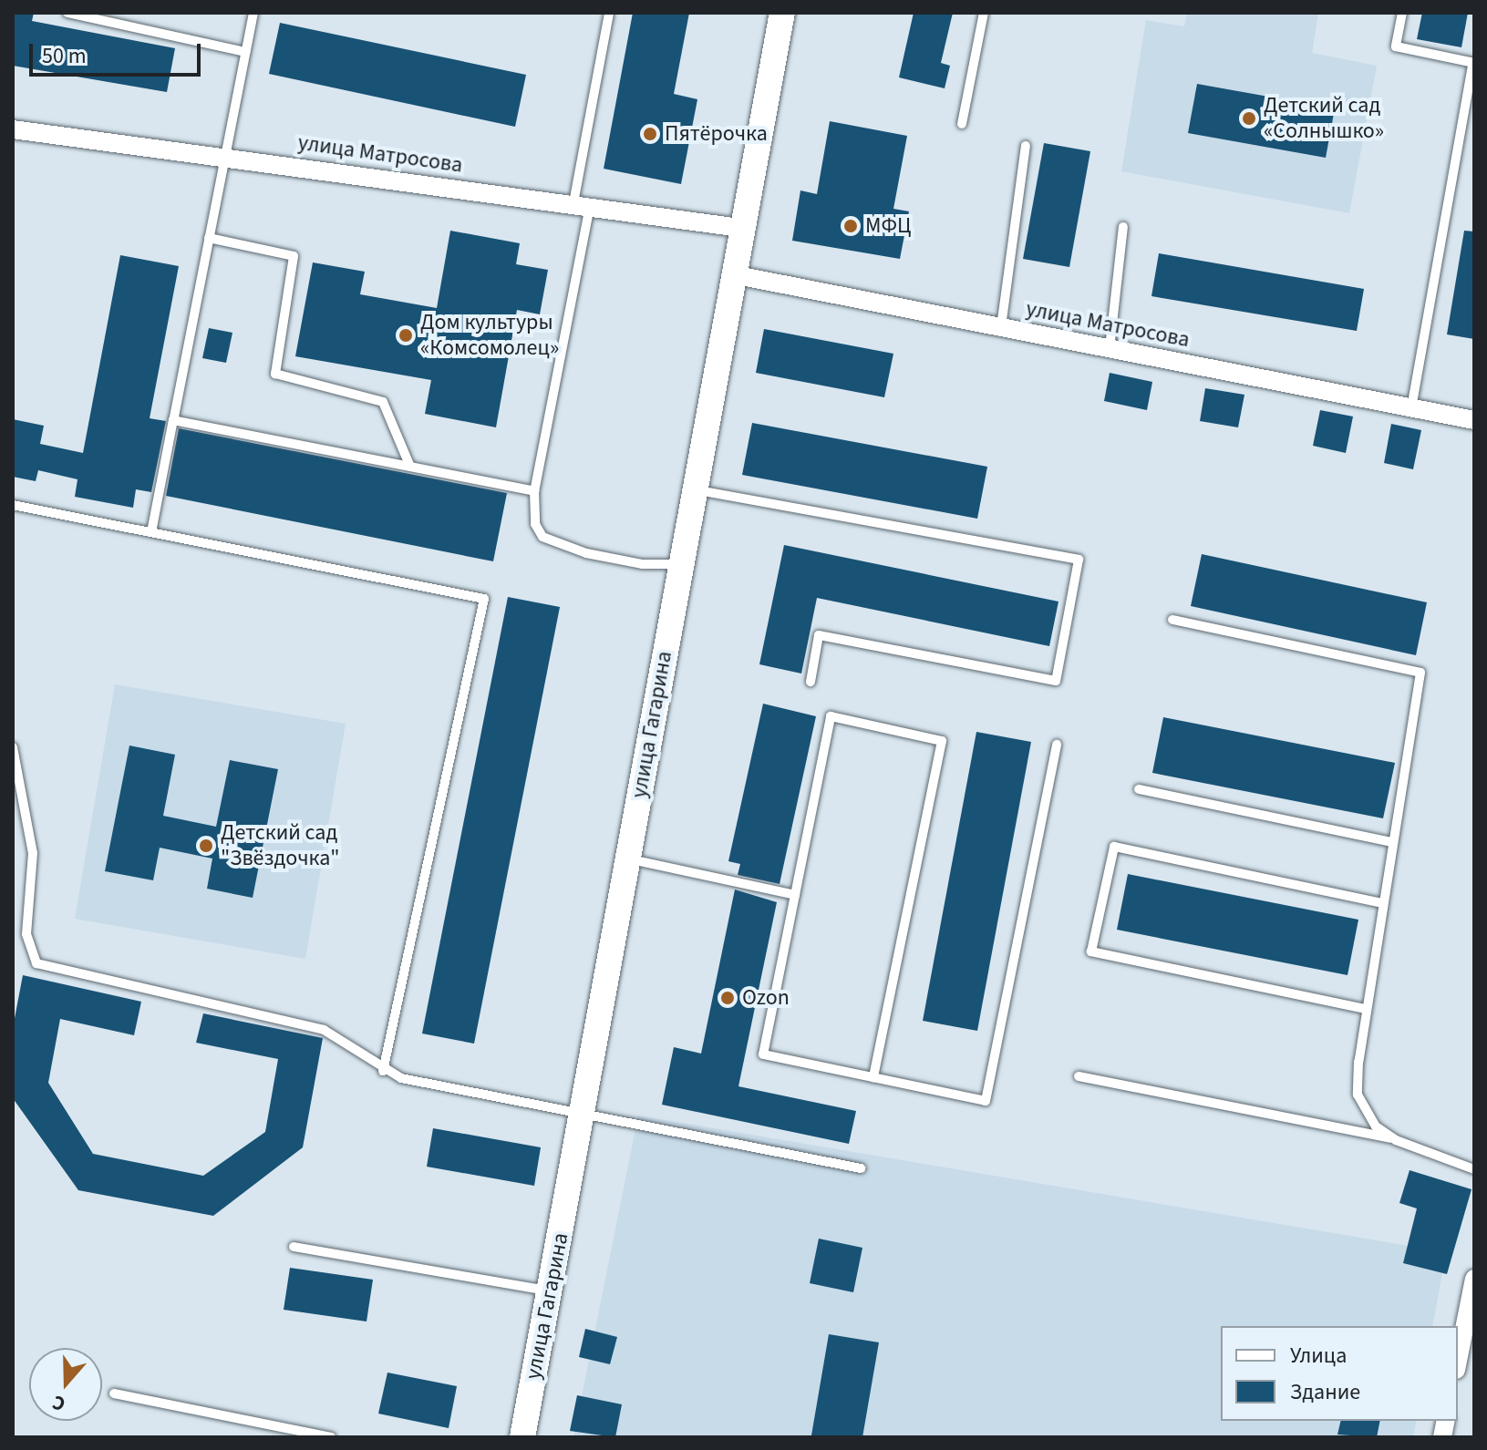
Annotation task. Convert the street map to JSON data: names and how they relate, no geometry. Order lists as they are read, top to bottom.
{
  "streets": {
    "main road": ["улица Гагарина"],
    "street": ["улица Матросова"]
  },
  "crossings": [
    ["улица Матросова", "улица Гагарина"]
  ],
  "places": [
    "Детский сад «Солнышко»",
    "Пятёрочка",
    "МФЦ",
    "Дом культуры «Комсомолец»",
    "Детский сад \"Звёздочка\"",
    "Ozon"
  ],
  "legend": ["Улица", "Здание"],
  "scale_bar": "50 m",
  "north": "bottom"
}
